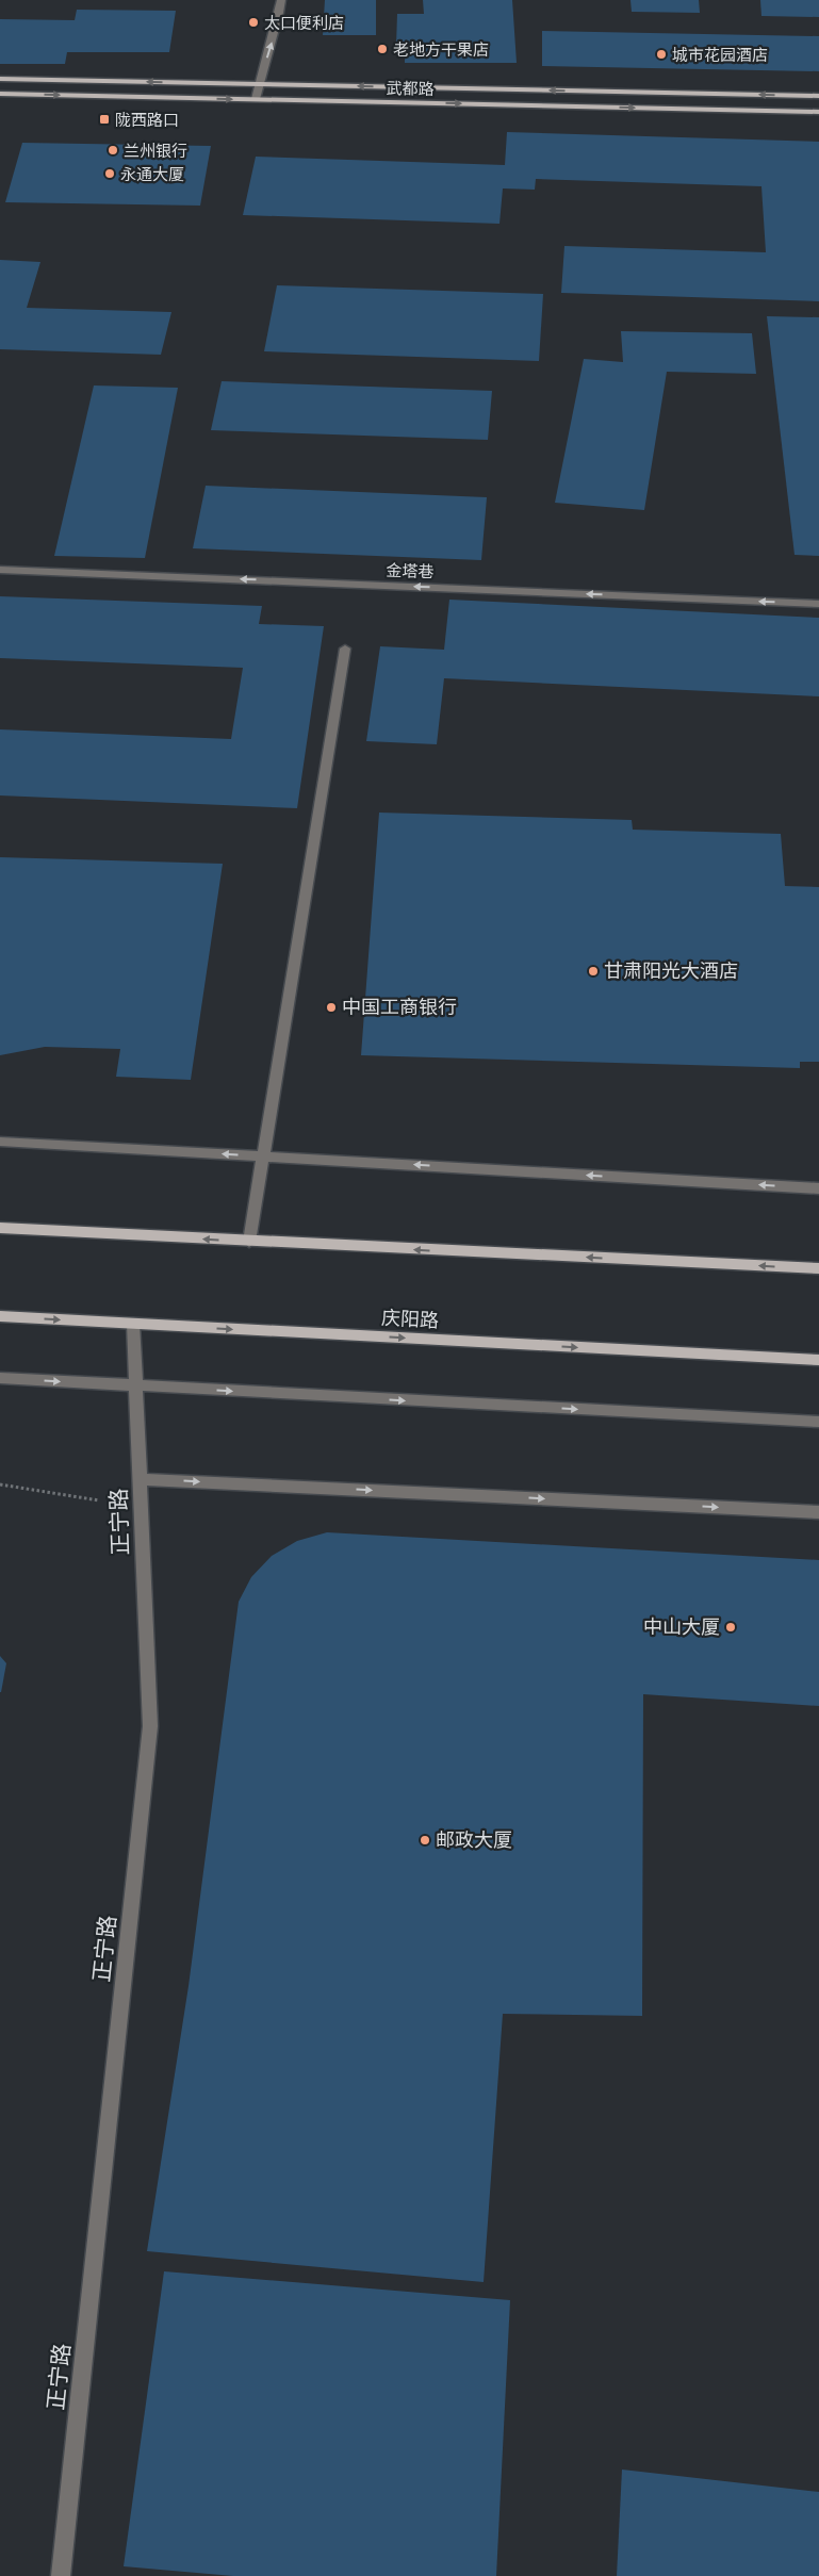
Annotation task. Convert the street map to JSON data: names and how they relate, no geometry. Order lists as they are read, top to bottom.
{
  "streets": {
    "main road": ["武都路", "庆阳路"],
    "street": ["金塔巷", "正宁路"]
  },
  "crossings": [
    ["庆阳路", "正宁路"]
  ],
  "one_way": ["金塔巷"],
  "places": {
    "other": [
      "太口便利店",
      "老地方干果店",
      "城市花园酒店",
      "兰州银行",
      "永通大厦",
      "甘肃阳光大酒店",
      "中国工商银行",
      "中山大厦",
      "邮政大厦"
    ],
    "transit": ["陇西路口"]
  }
}
